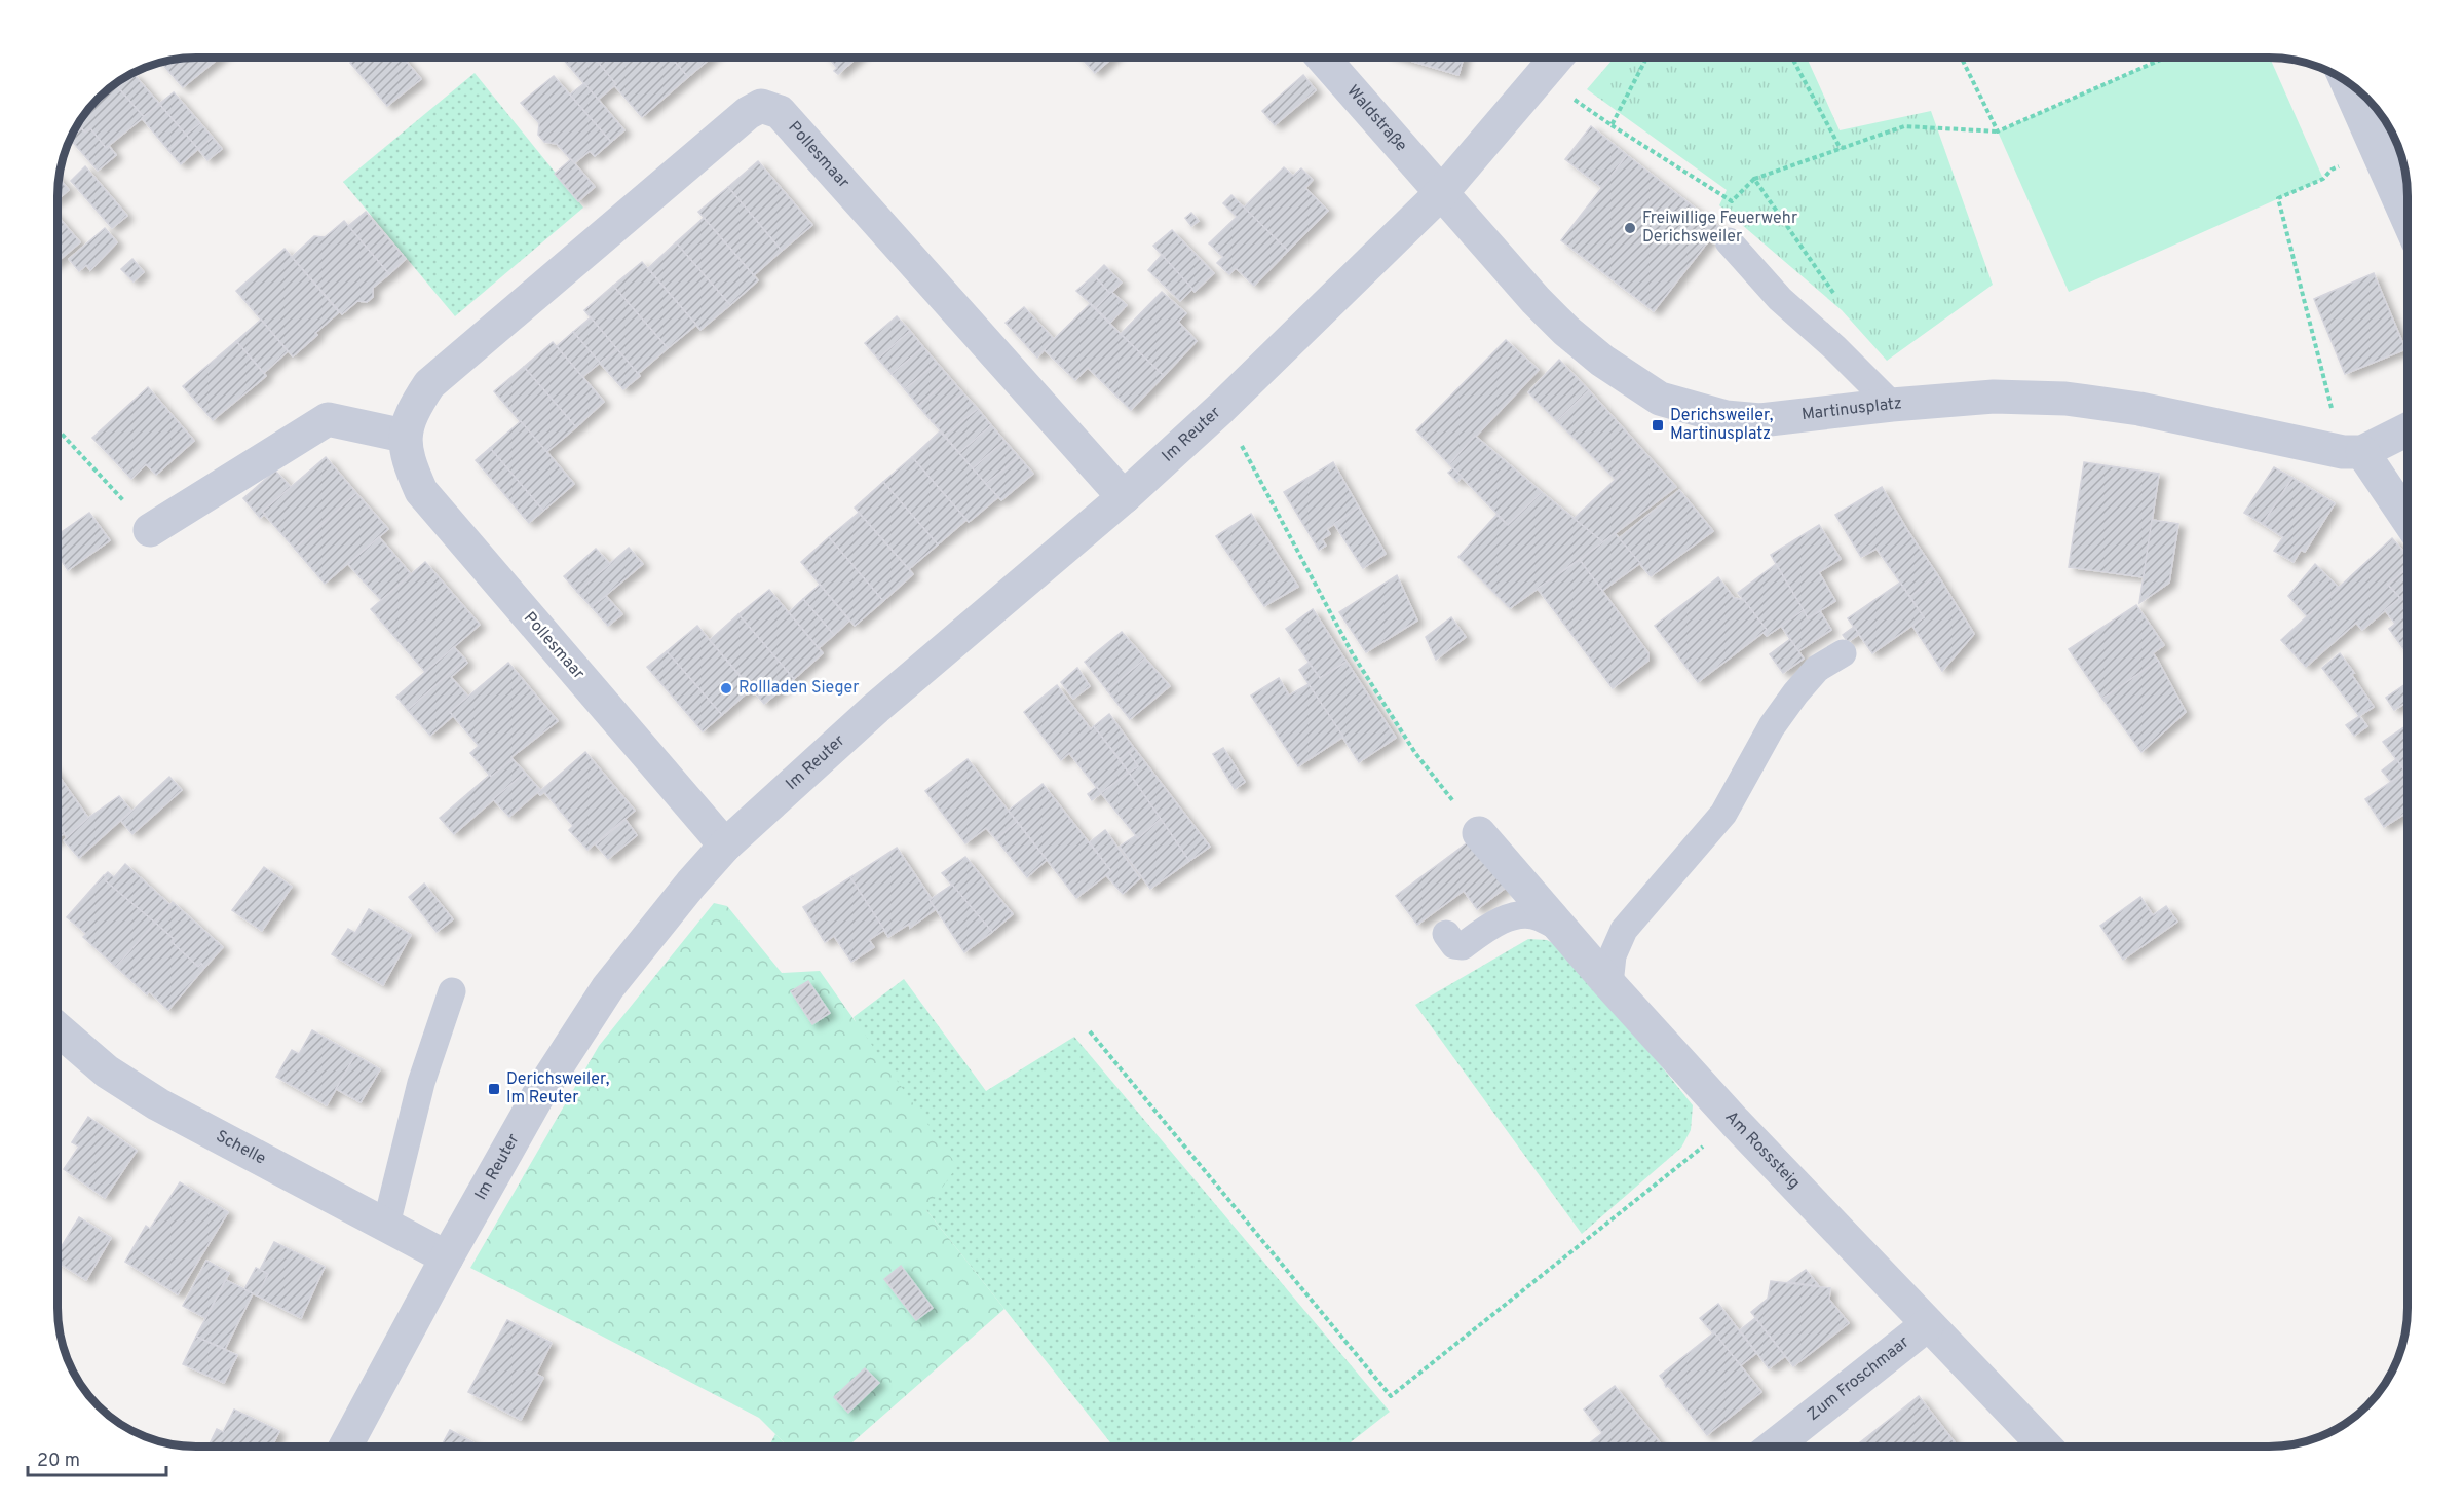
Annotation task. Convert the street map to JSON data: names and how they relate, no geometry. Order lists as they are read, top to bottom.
{
  "streets": {
    "street": [
      "Waldstraße",
      "Pollesmaar",
      "Martinusplatz",
      "Im Reuter",
      "Schelle",
      "Am Rosssteig",
      "Zum Froschmaar"
    ]
  },
  "crossings": [
    ["Waldstraße", "Martinusplatz"],
    ["Waldstraße", "Im Reuter"],
    ["Pollesmaar", "Im Reuter"],
    ["Martinusplatz", "Im Reuter"],
    ["Im Reuter", "Schelle"],
    ["Am Rosssteig", "Zum Froschmaar"]
  ],
  "places": {
    "other": ["Freiwillige Feuerwehr Derichsweiler", "Rollladen Sieger"],
    "transit": ["Derichsweiler, Martinusplatz", "Derichsweiler, Im Reuter"]
  },
  "scale_bar": "20 m"
}
